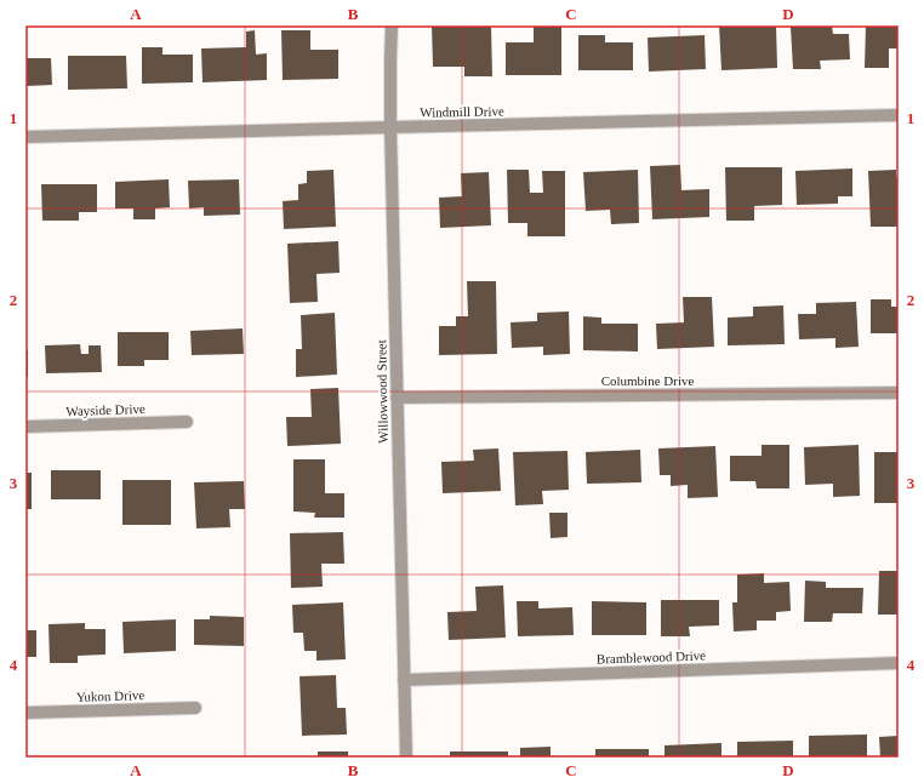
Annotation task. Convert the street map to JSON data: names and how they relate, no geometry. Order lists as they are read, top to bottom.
{
  "streets": {
    "street": [
      "Windmill Drive",
      "Columbine Drive",
      "Willowwood Street",
      "Wayside Drive",
      "Bramblewood Drive",
      "Yukon Drive"
    ]
  },
  "crossings": [
    ["Windmill Drive", "Willowwood Street"],
    ["Columbine Drive", "Willowwood Street"],
    ["Willowwood Street", "Bramblewood Drive"]
  ],
  "grid": {
    "columns": [
      "A",
      "B",
      "C",
      "D"
    ],
    "rows": [
      "1",
      "2",
      "3",
      "4"
    ]
  }
}
